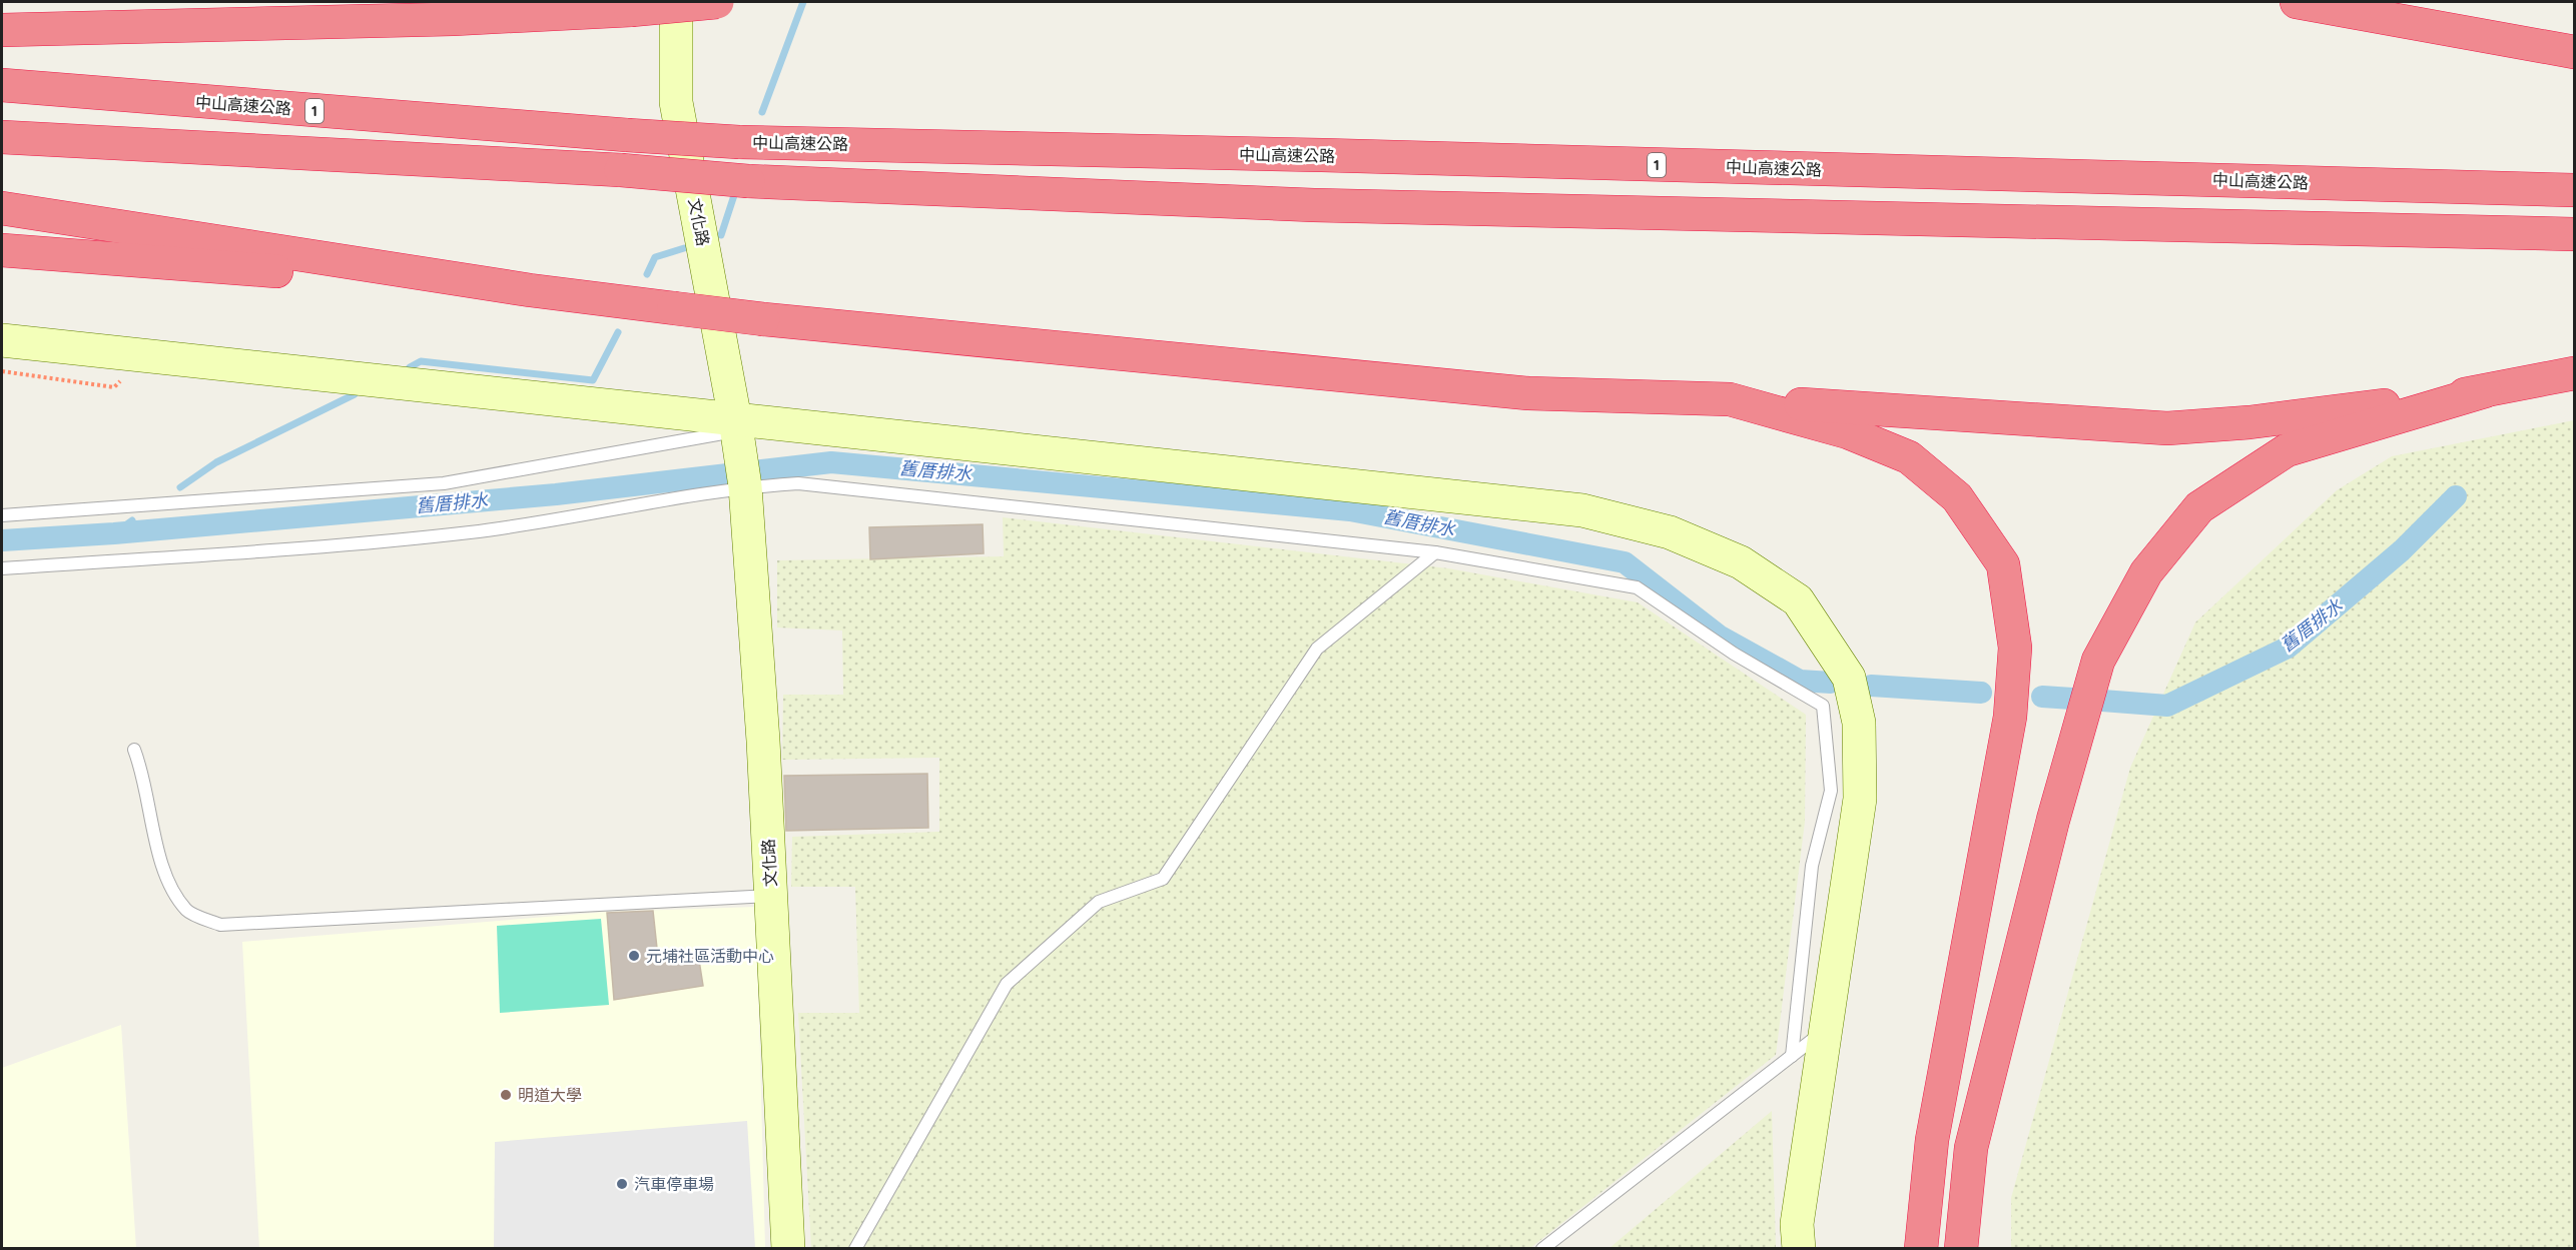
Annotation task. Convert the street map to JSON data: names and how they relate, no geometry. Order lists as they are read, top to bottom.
{
  "streets": {
    "highway": ["中山高速公路", "1"],
    "street": ["文化路"]
  },
  "water": ["舊厝排水"],
  "places": ["元埔社區活動中心", "明道大學", "汽車停車場"]
}
